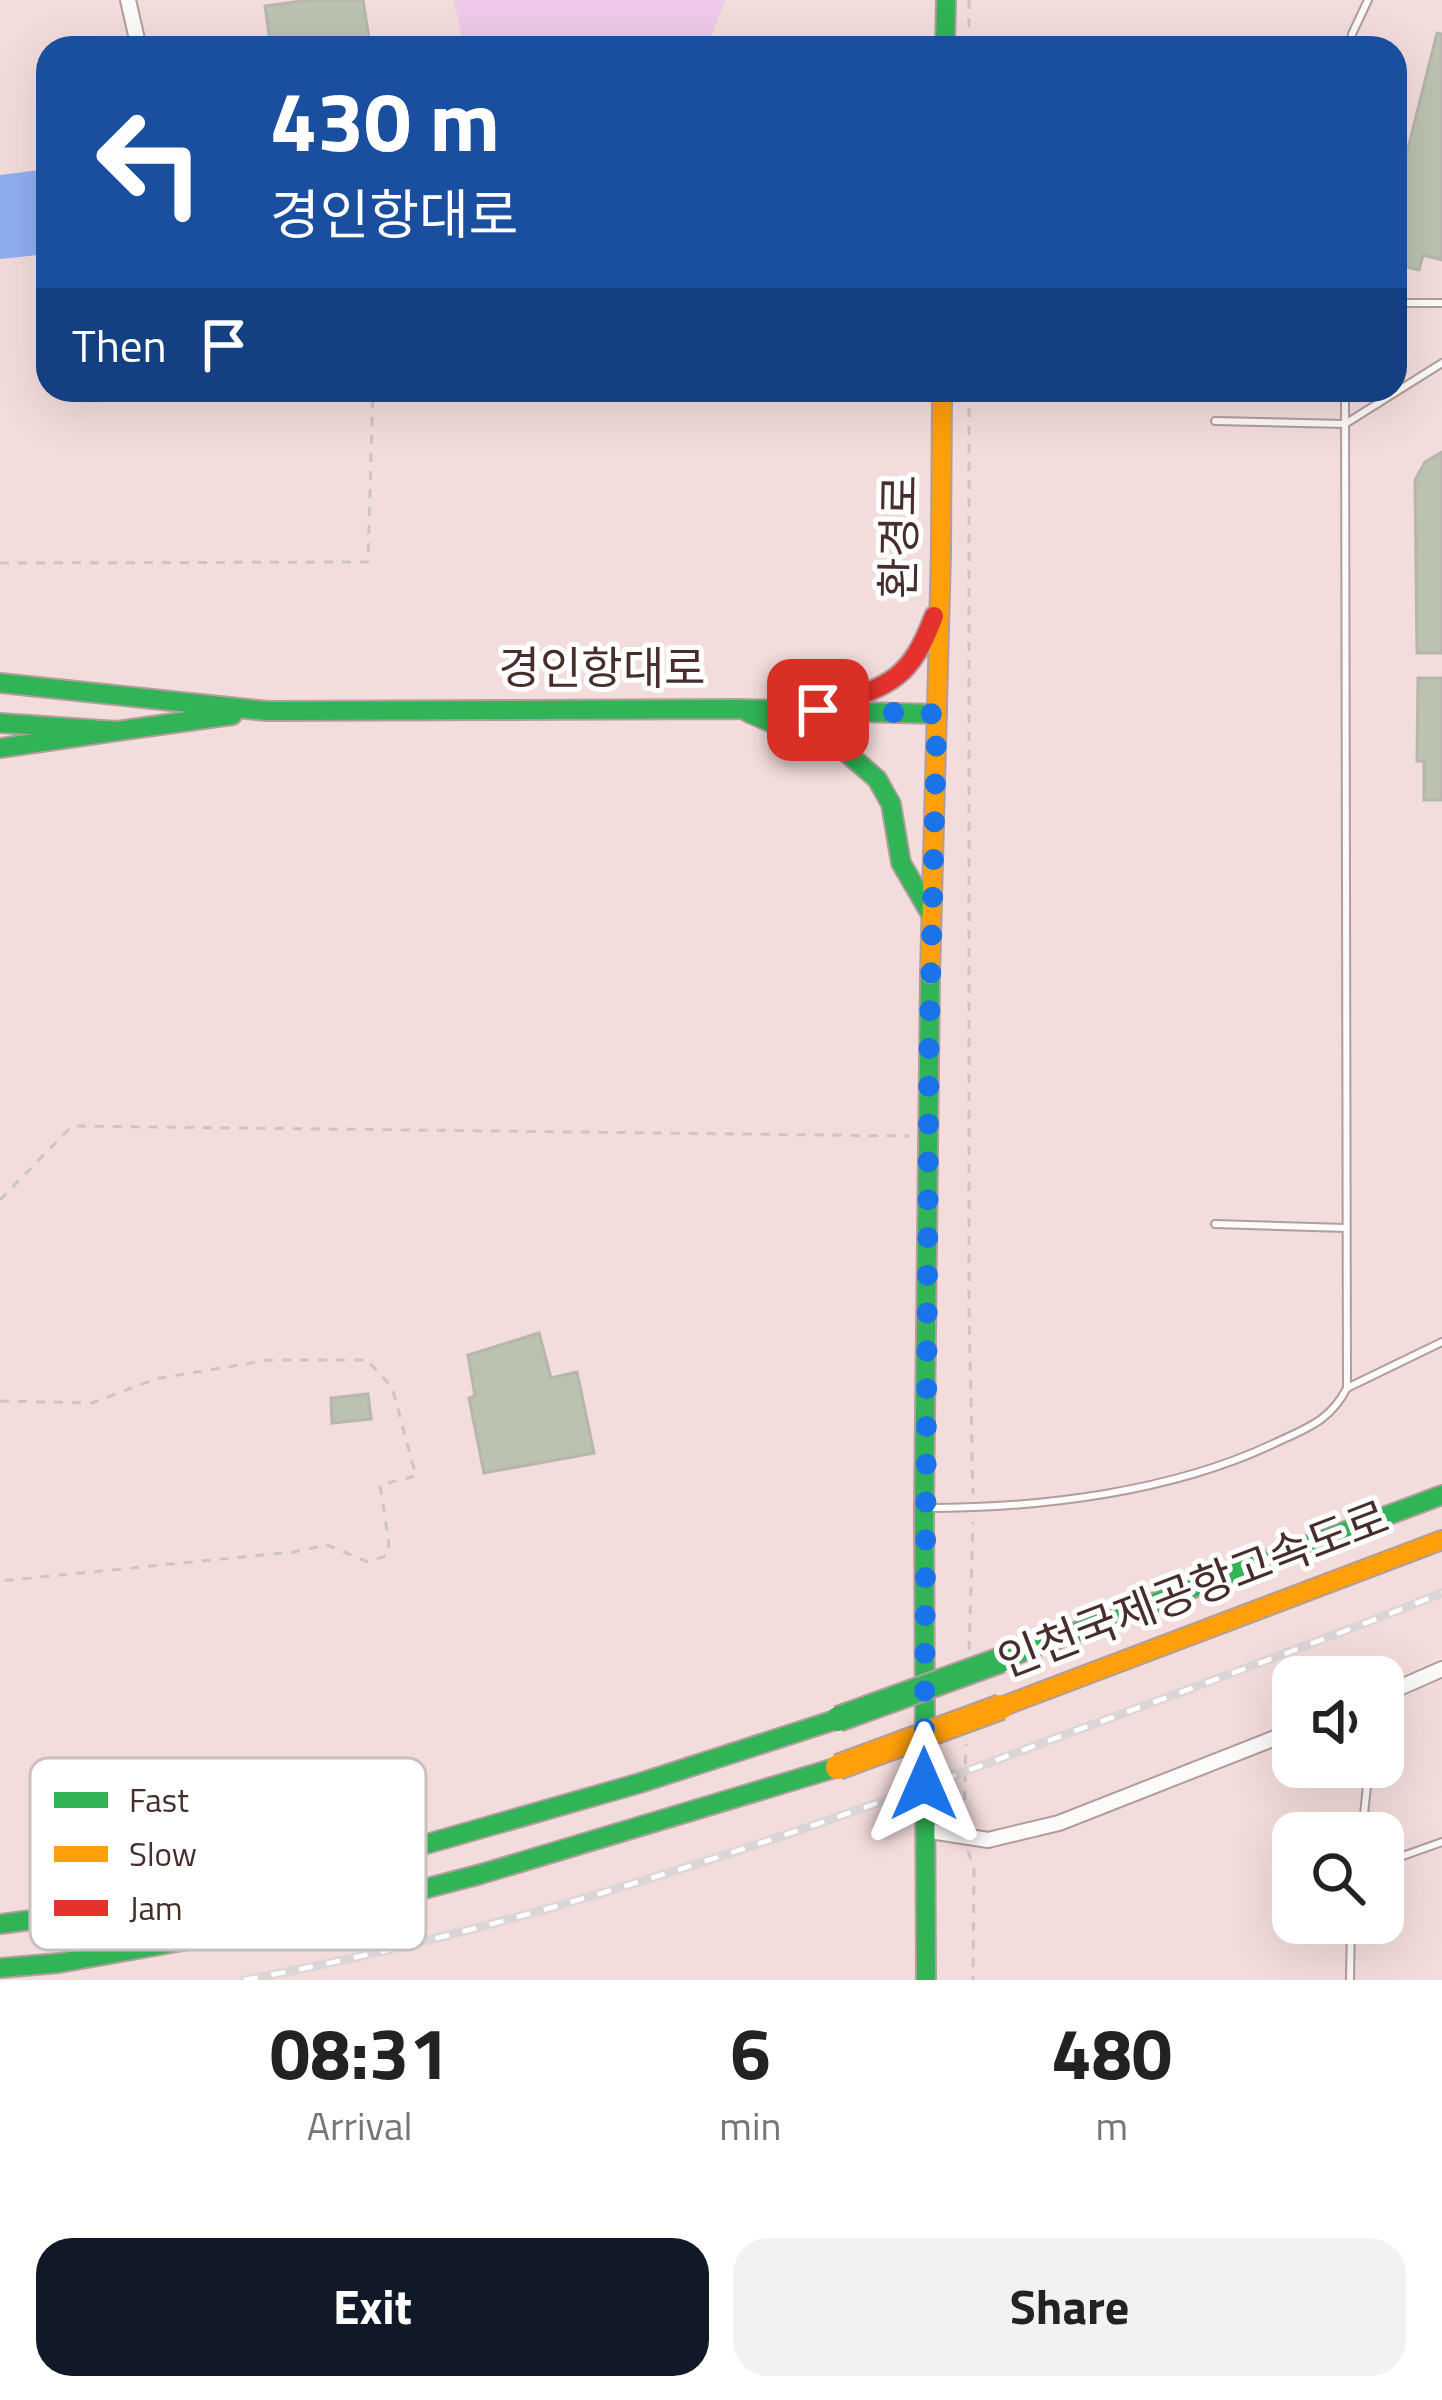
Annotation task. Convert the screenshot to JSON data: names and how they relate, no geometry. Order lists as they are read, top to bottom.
{
  "streets": {
    "main road": ["환경로", "경인항대로", "인천국제공항고속도로"]
  },
  "crossings": [
    ["환경로", "경인항대로"]
  ],
  "legend": ["Fast", "Slow", "Jam"],
  "page": {
    "turn": ["430 m", "경인항대로"],
    "then": "Then",
    "eta": [
      "08:31",
      "Arrival",
      "6",
      "min",
      "480",
      "m"
    ],
    "buttons": ["Exit", "Share"]
  }
}
